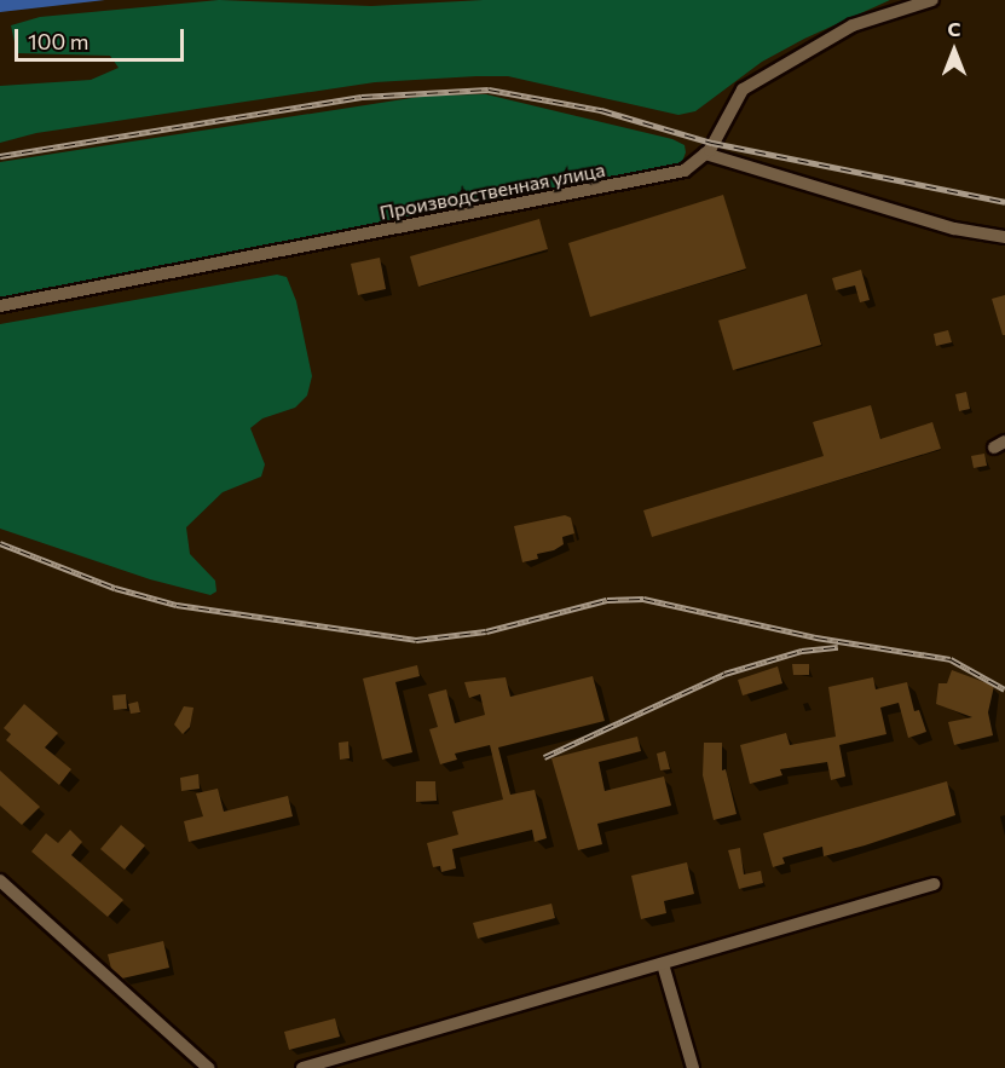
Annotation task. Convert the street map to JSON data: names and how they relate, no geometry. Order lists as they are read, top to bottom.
{
  "streets": {
    "street": ["Производственная улица"]
  },
  "scale_bar": "100 m",
  "north": "top"
}
